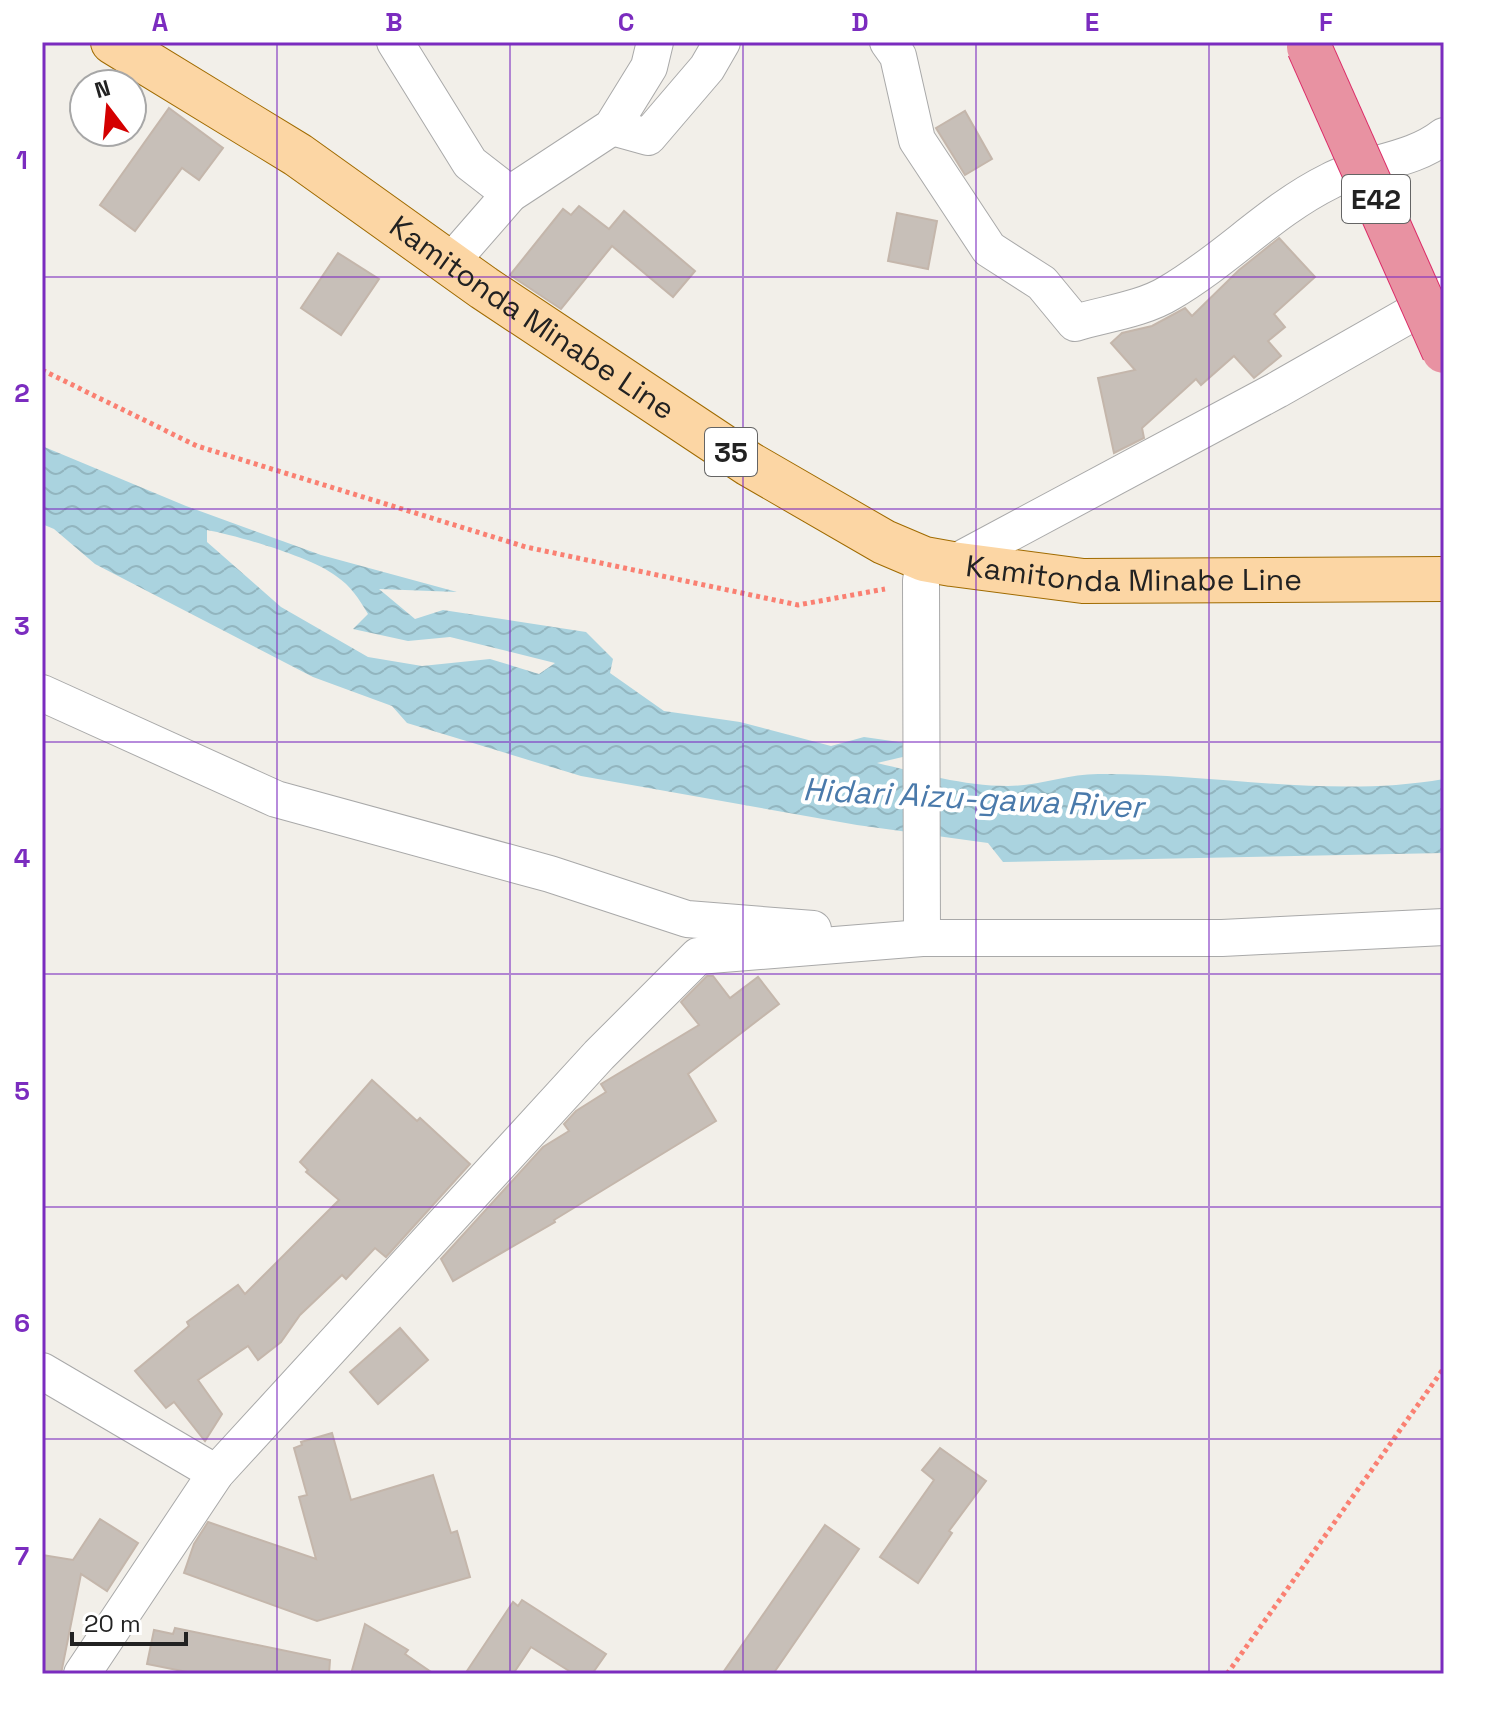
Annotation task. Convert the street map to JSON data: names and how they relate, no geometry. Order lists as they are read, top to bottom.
{
  "streets": {
    "highway": ["E42"],
    "main road": ["Kamitonda Minabe Line", "35"]
  },
  "water": ["Hidari Aizu-gawa River"],
  "scale_bar": "20 m",
  "north": "top",
  "grid": {
    "columns": [
      "A",
      "B",
      "C",
      "D",
      "E",
      "F"
    ],
    "rows": [
      "1",
      "2",
      "3",
      "4",
      "5",
      "6",
      "7"
    ]
  }
}
